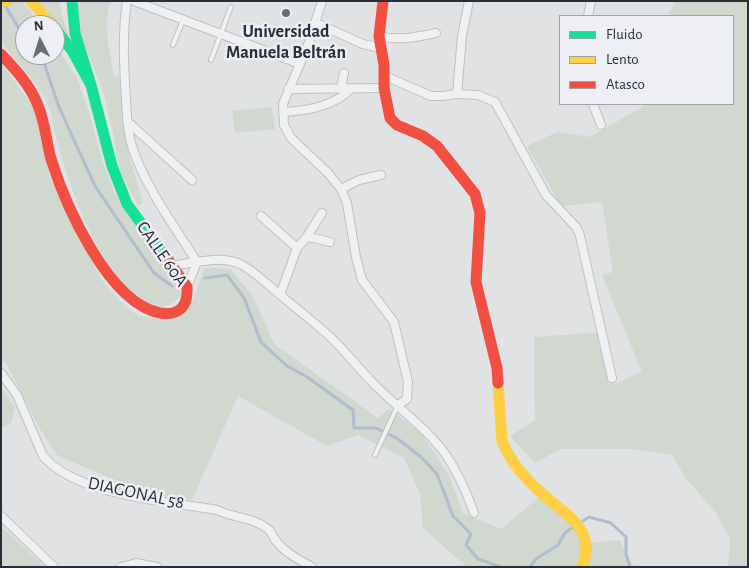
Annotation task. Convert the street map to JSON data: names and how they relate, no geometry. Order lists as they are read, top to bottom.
{
  "streets": {
    "street": ["CALLE 60A", "DIAGONAL 58"]
  },
  "places": ["Universidad Manuela Beltrán"],
  "legend": ["Fluido", "Lento", "Atasco"],
  "north": "top"
}
